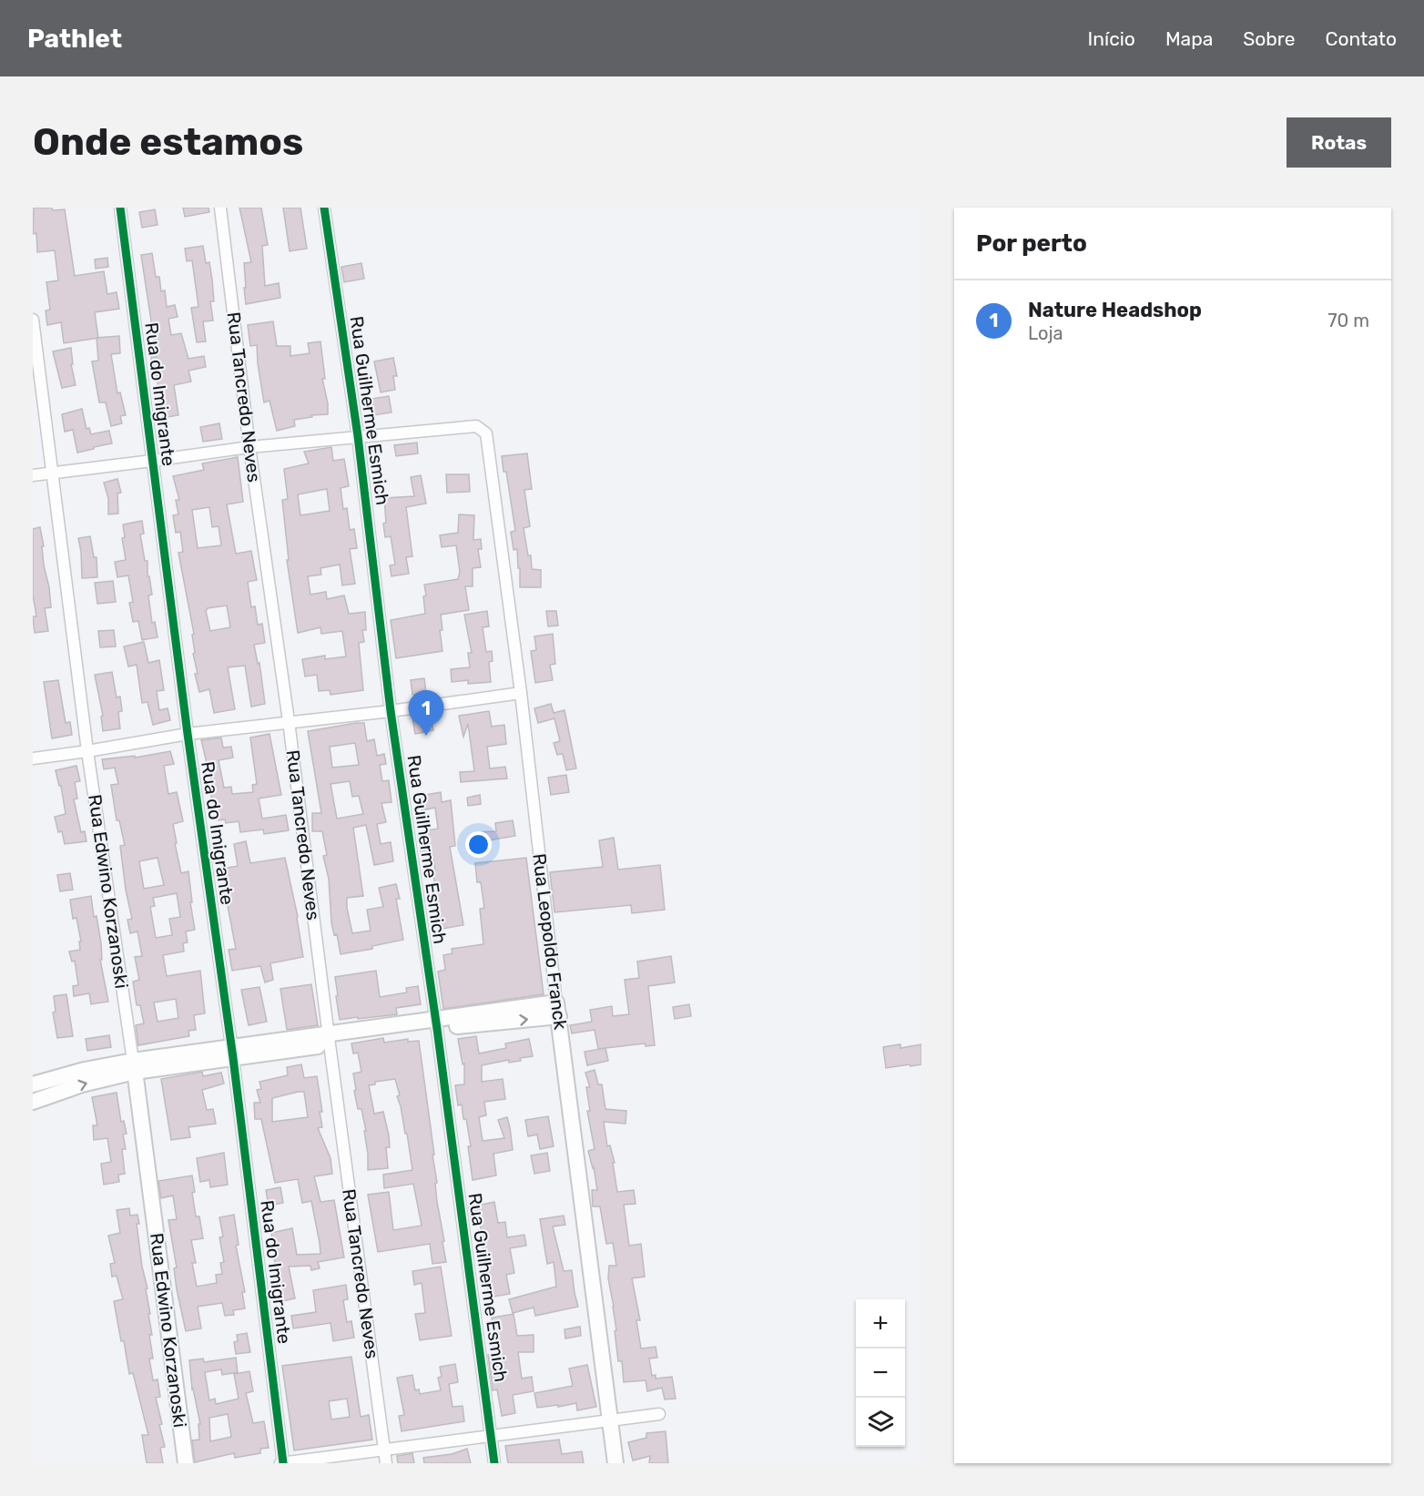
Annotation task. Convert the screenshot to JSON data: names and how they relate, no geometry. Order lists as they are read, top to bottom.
{
  "streets": {
    "main road": ["Rua Edwino Korzanoski", "Rua Leopoldo Franck"],
    "street": ["Rua do Imigrante", "Rua Tancredo Neves", "Rua Guilherme Esmich"]
  },
  "crossings": [
    ["Rua Guilherme Esmich", "Rua Leopoldo Franck"]
  ],
  "page": {
    "header": "Pathlet",
    "nav": [
      "Início",
      "Mapa",
      "Sobre",
      "Contato"
    ],
    "buttons": "Rotas",
    "title": "Onde estamos",
    "heading": "Por perto",
    "list": [
      {
        "mark": "1",
        "name": "Nature Headshop",
        "note": "Loja",
        "value": "70 m"
      }
    ],
    "pins": "1",
    "map_buttons": ["+", "−"]
  }
}
